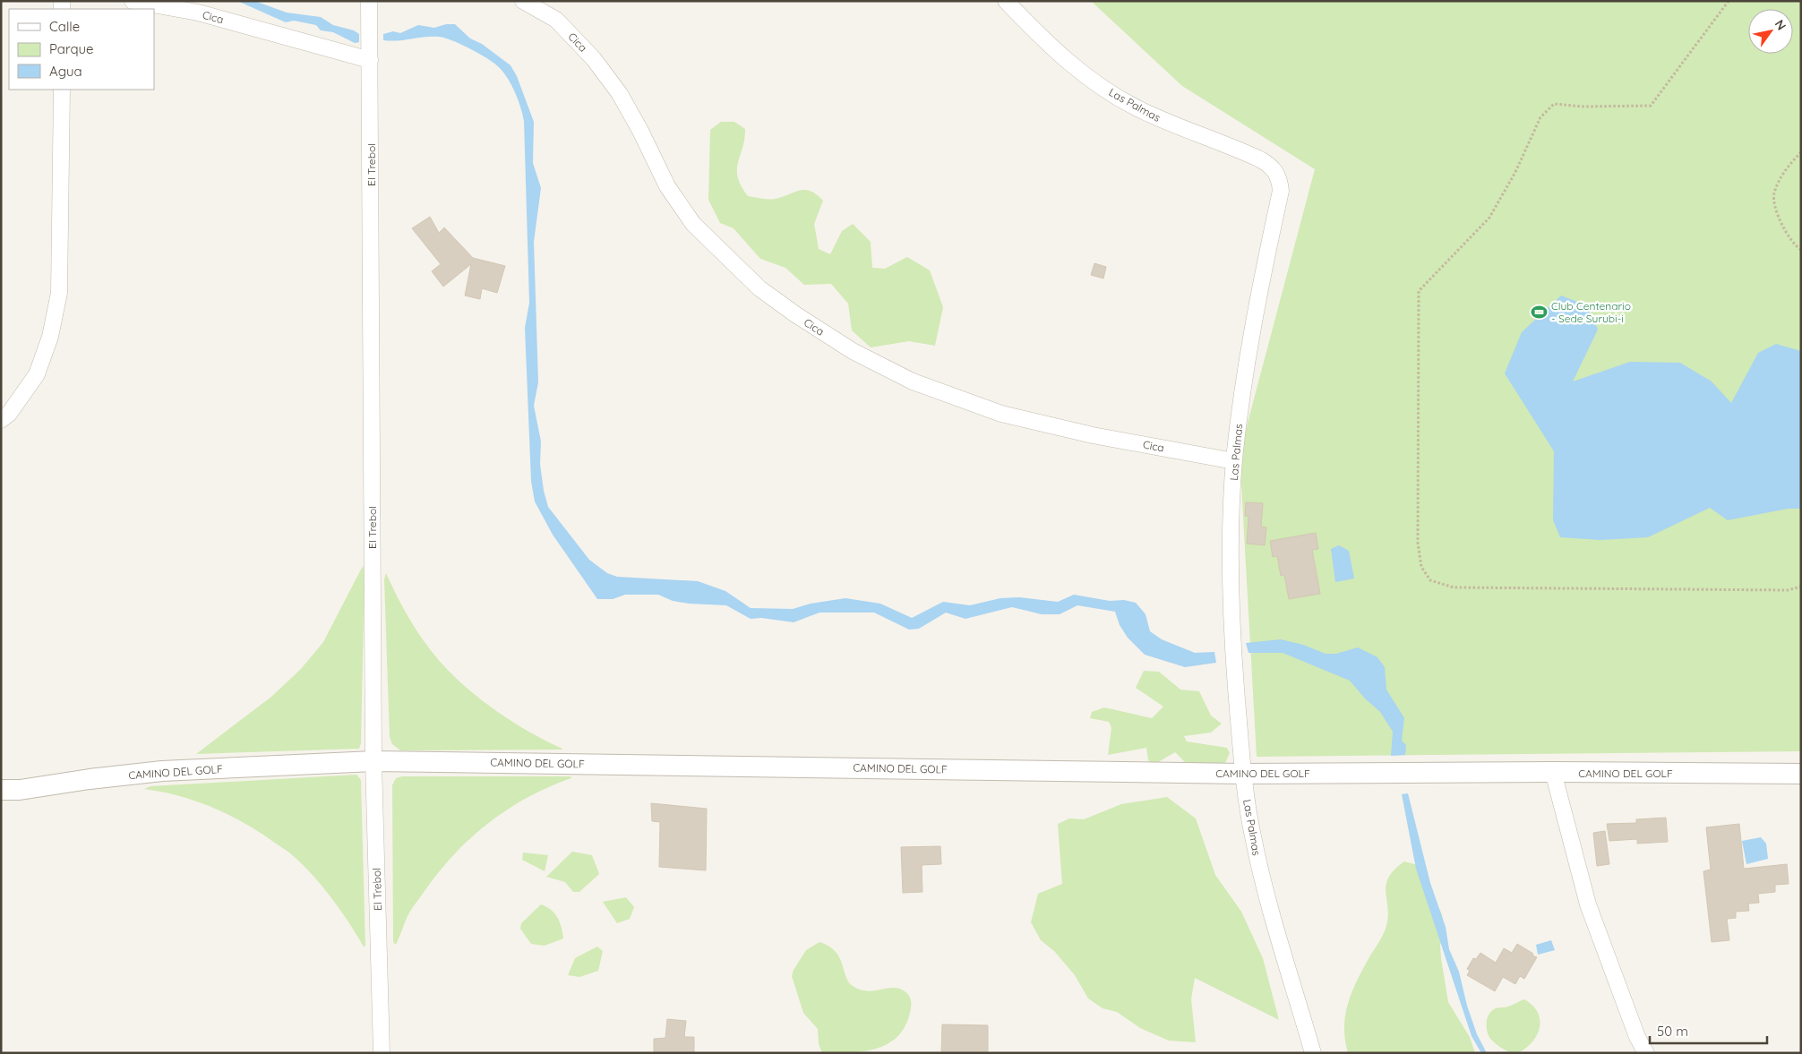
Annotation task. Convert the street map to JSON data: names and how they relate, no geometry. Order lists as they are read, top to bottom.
{
  "streets": {
    "street": [
      "Cica",
      "Las Palmas",
      "El Trebol",
      "CAMINO DEL GOLF"
    ]
  },
  "crossings": [
    ["Cica", "Las Palmas"],
    ["Cica", "El Trebol"],
    ["Las Palmas", "CAMINO DEL GOLF"],
    ["El Trebol", "CAMINO DEL GOLF"]
  ],
  "places": {
    "sports": ["Club Centenario - Sede Surubi-i"]
  },
  "legend": ["Calle", "Parque", "Agua"],
  "scale_bar": "50 m",
  "north": "top right"
}
